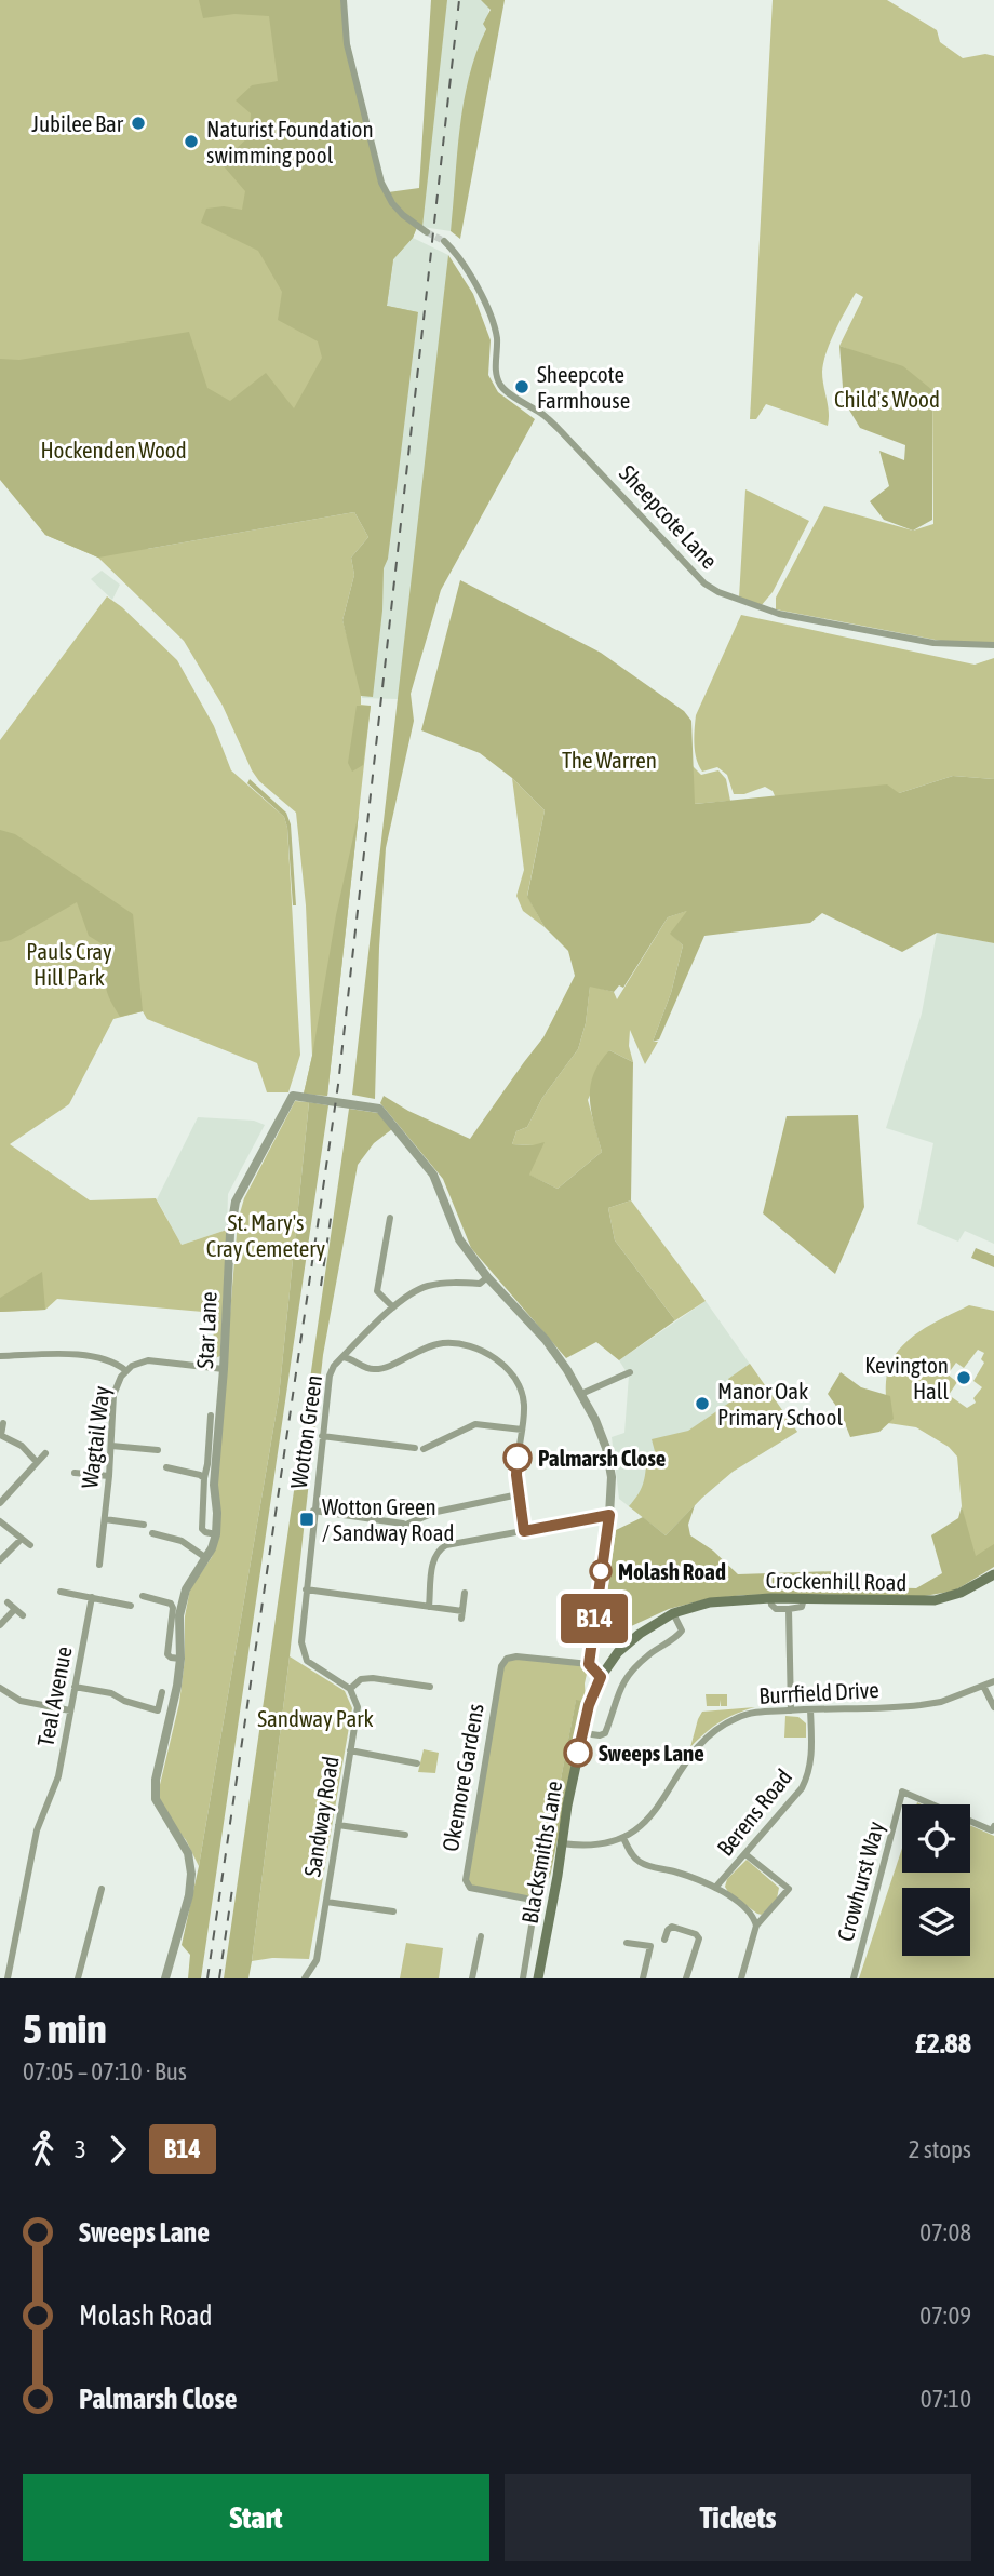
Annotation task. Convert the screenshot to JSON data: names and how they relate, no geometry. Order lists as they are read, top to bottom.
{
  "streets": {
    "main road": ["Crockenhill Road", "Blacksmiths Lane"],
    "street": [
      "Sheepcote Lane",
      "Star Lane",
      "Wotton Green",
      "Wagtail Way",
      "Burrfield Drive",
      "Teal Avenue",
      "Okemore Gardens",
      "Berens Road",
      "Sandway Road",
      "Crowhurst Way"
    ]
  },
  "crossings": [
    ["Star Lane", "Wagtail Way"],
    ["Crockenhill Road", "Blacksmiths Lane"],
    ["Burrfield Drive", "Berens Road"],
    ["Burrfield Drive", "Blacksmiths Lane"]
  ],
  "parks": [
    "Child's Wood",
    "Hockenden Wood",
    "The Warren",
    "Pauls Cray Hill Park",
    "St. Mary's Cray Cemetery",
    "Sandway Park"
  ],
  "places": {
    "other": [
      "Jubilee Bar",
      "Naturist Foundation swimming pool",
      "Sheepcote Farmhouse",
      "Kevington Hall",
      "Manor Oak Primary School",
      "Palmarsh Close",
      "Molash Road",
      "Sweeps Lane"
    ],
    "transit": ["Wotton Green / Sandway Road"]
  },
  "lines": ["bus line B14"],
  "page": {
    "on_map": "B14",
    "heading": ["5 min", "07:05 – 07:10 · Bus", "£2.88"],
    "legs": ["3", "B14", "2 stops"],
    "list": [
      {
        "name": "Sweeps Lane",
        "value": "07:08"
      },
      {
        "name": "Molash Road",
        "value": "07:09"
      },
      {
        "name": "Palmarsh Close",
        "value": "07:10"
      }
    ],
    "buttons": ["Start", "Tickets"]
  }
}
